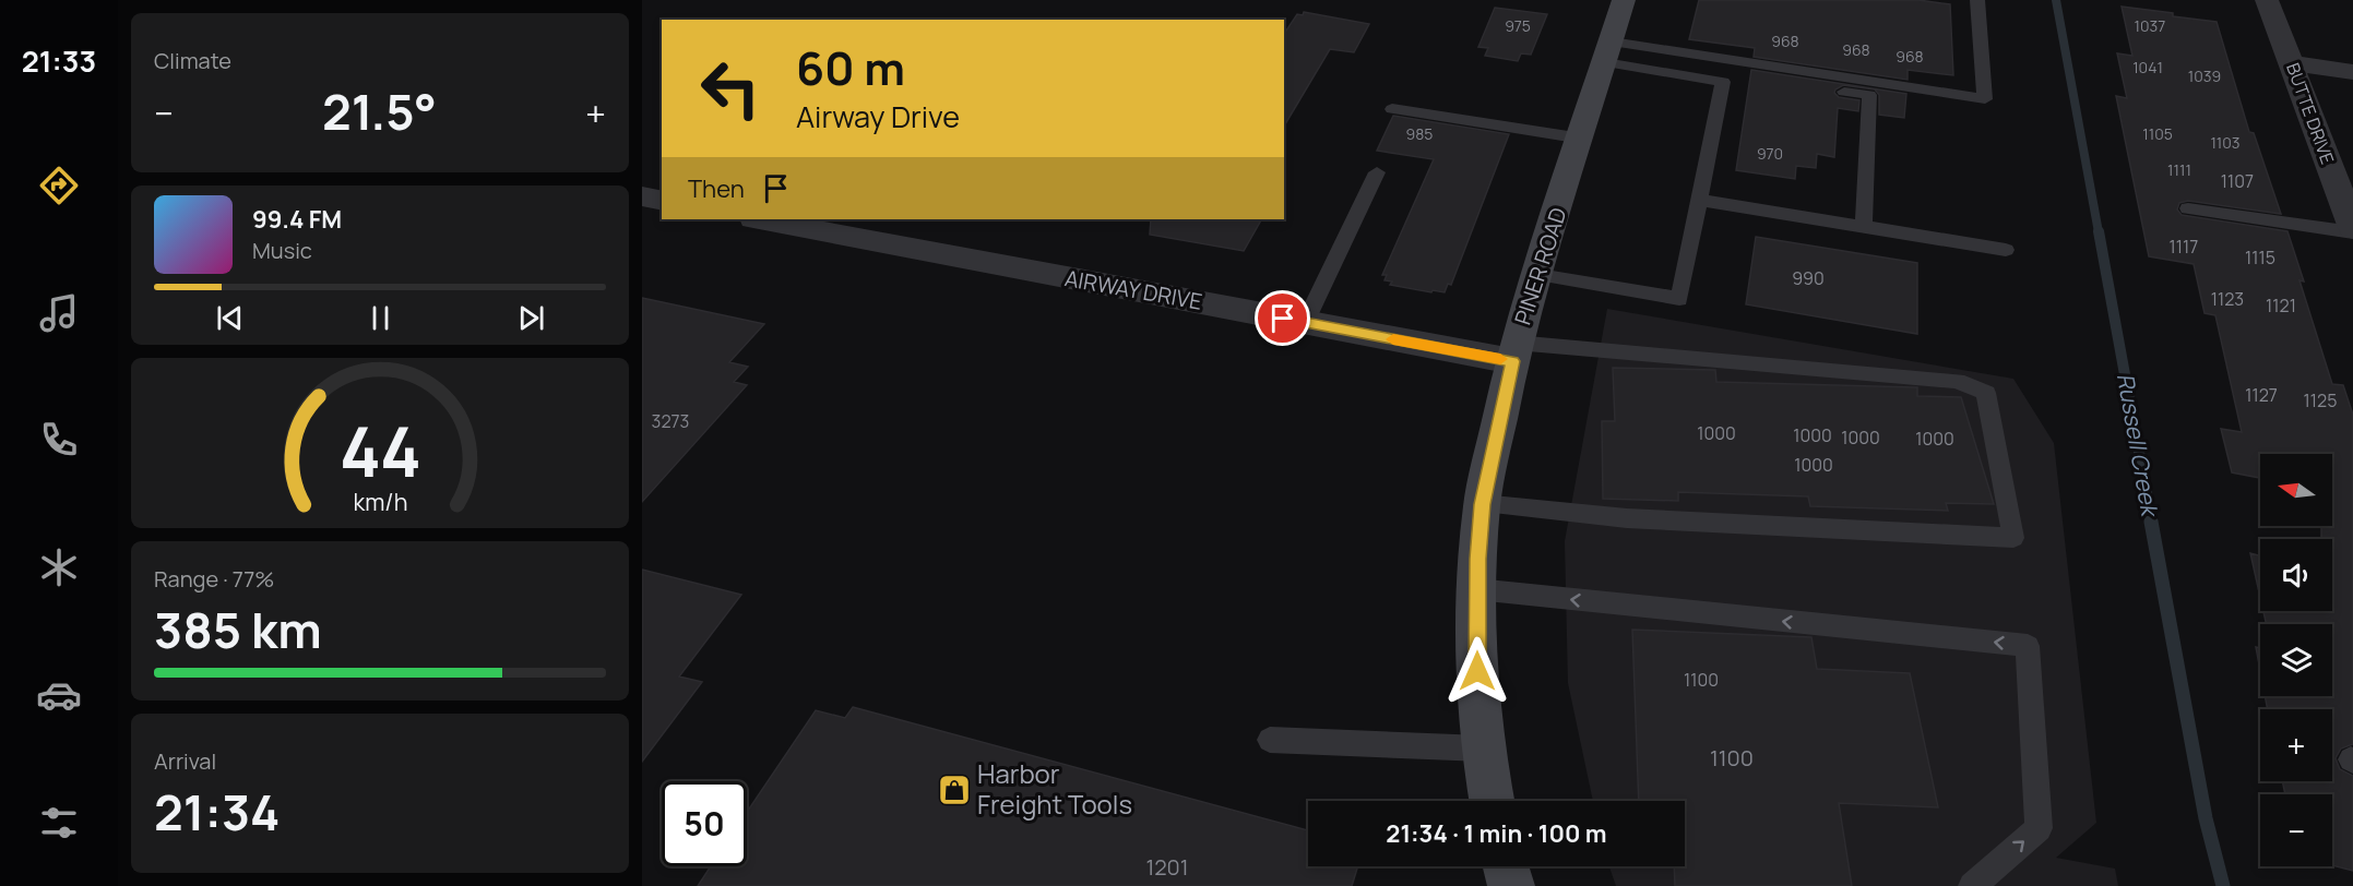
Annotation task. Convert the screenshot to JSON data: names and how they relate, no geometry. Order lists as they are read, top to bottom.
{
  "streets": {
    "main road": ["PINER ROAD"],
    "street": ["BUTTE DRIVE", "AIRWAY DRIVE"]
  },
  "crossings": [
    ["PINER ROAD", "AIRWAY DRIVE"]
  ],
  "water": ["Russell Creek"],
  "places": {
    "shop": ["Harbor Freight Tools"]
  },
  "house_numbers": [
    "975",
    "1037",
    "968",
    "968",
    "968",
    "1041",
    "1039",
    "985",
    "1105",
    "1103",
    "970",
    "1111",
    "1107",
    "1117",
    "1115",
    "990",
    "1123",
    "1121",
    "1127",
    "1125",
    "3273",
    "1000",
    "1000",
    "1000",
    "1000",
    "1000",
    "1100",
    "1100",
    "1201"
  ],
  "north": "left",
  "page": {
    "tabs": "21:33",
    "tile": [
      "Climate",
      ["Range · 77%", "385 km"],
      ["Arrival", "21:34"]
    ],
    "turn": ["60 m", "Airway Drive"],
    "heat": ["−", "21.5°", "+"],
    "then": "Then",
    "song": ["99.4 FM", "Music"],
    "map_buttons": ["+", "−"],
    "limit": "50",
    "trip": "21:34 · 1 min · 100 m",
    "gauge": ["44", "km/h"]
  }
}
